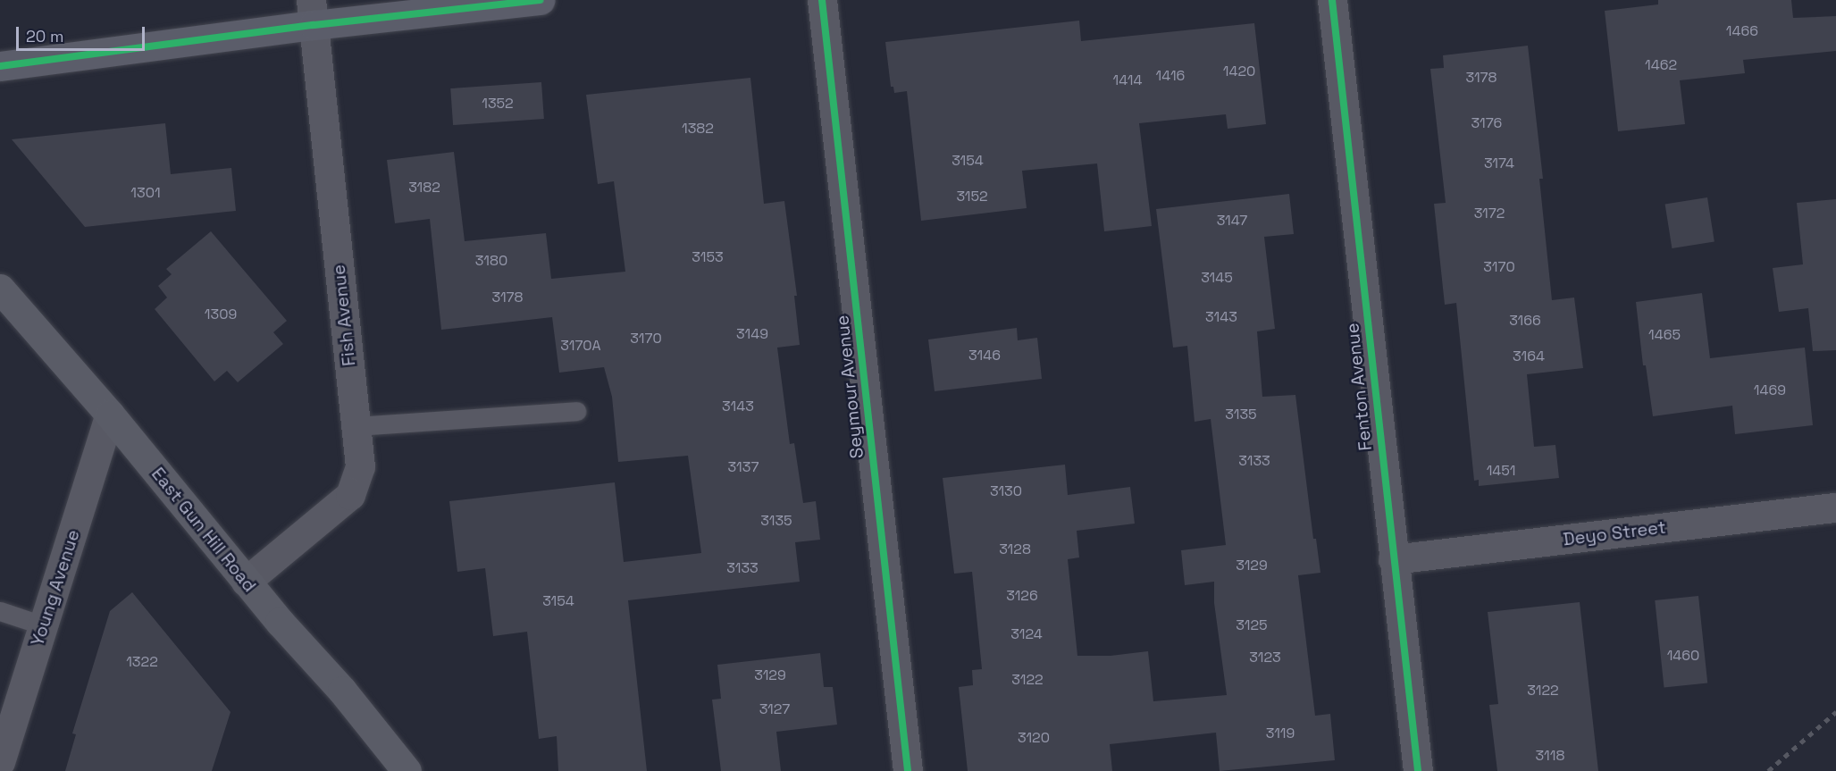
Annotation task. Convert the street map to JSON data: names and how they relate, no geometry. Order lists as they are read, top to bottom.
{
  "streets": {
    "main road": ["East Gun Hill Road"],
    "street": [
      "Fish Avenue",
      "Seymour Avenue",
      "Fenton Avenue",
      "Deyo Street",
      "Young Avenue"
    ]
  },
  "crossings": [
    ["Fish Avenue", "East Gun Hill Road"],
    ["Fenton Avenue", "Deyo Street"],
    ["East Gun Hill Road", "Young Avenue"]
  ],
  "house_numbers": [
    "1466",
    "1462",
    "1420",
    "1416",
    "3178",
    "1414",
    "1352",
    "3176",
    "1382",
    "3154",
    "3174",
    "3182",
    "1301",
    "3152",
    "3172",
    "3147",
    "3153",
    "3180",
    "3170",
    "3145",
    "3178",
    "1309",
    "3143",
    "3166",
    "3149",
    "1465",
    "3170",
    "3170A",
    "3146",
    "3164",
    "1469",
    "3143",
    "3135",
    "3133",
    "3137",
    "1451",
    "3130",
    "3135",
    "3128",
    "3129",
    "3133",
    "3126",
    "3154",
    "3125",
    "3124",
    "1460",
    "3123",
    "1322",
    "3129",
    "3122",
    "3122",
    "3127",
    "3119",
    "3120",
    "3118"
  ],
  "scale_bar": "20 m"
}
